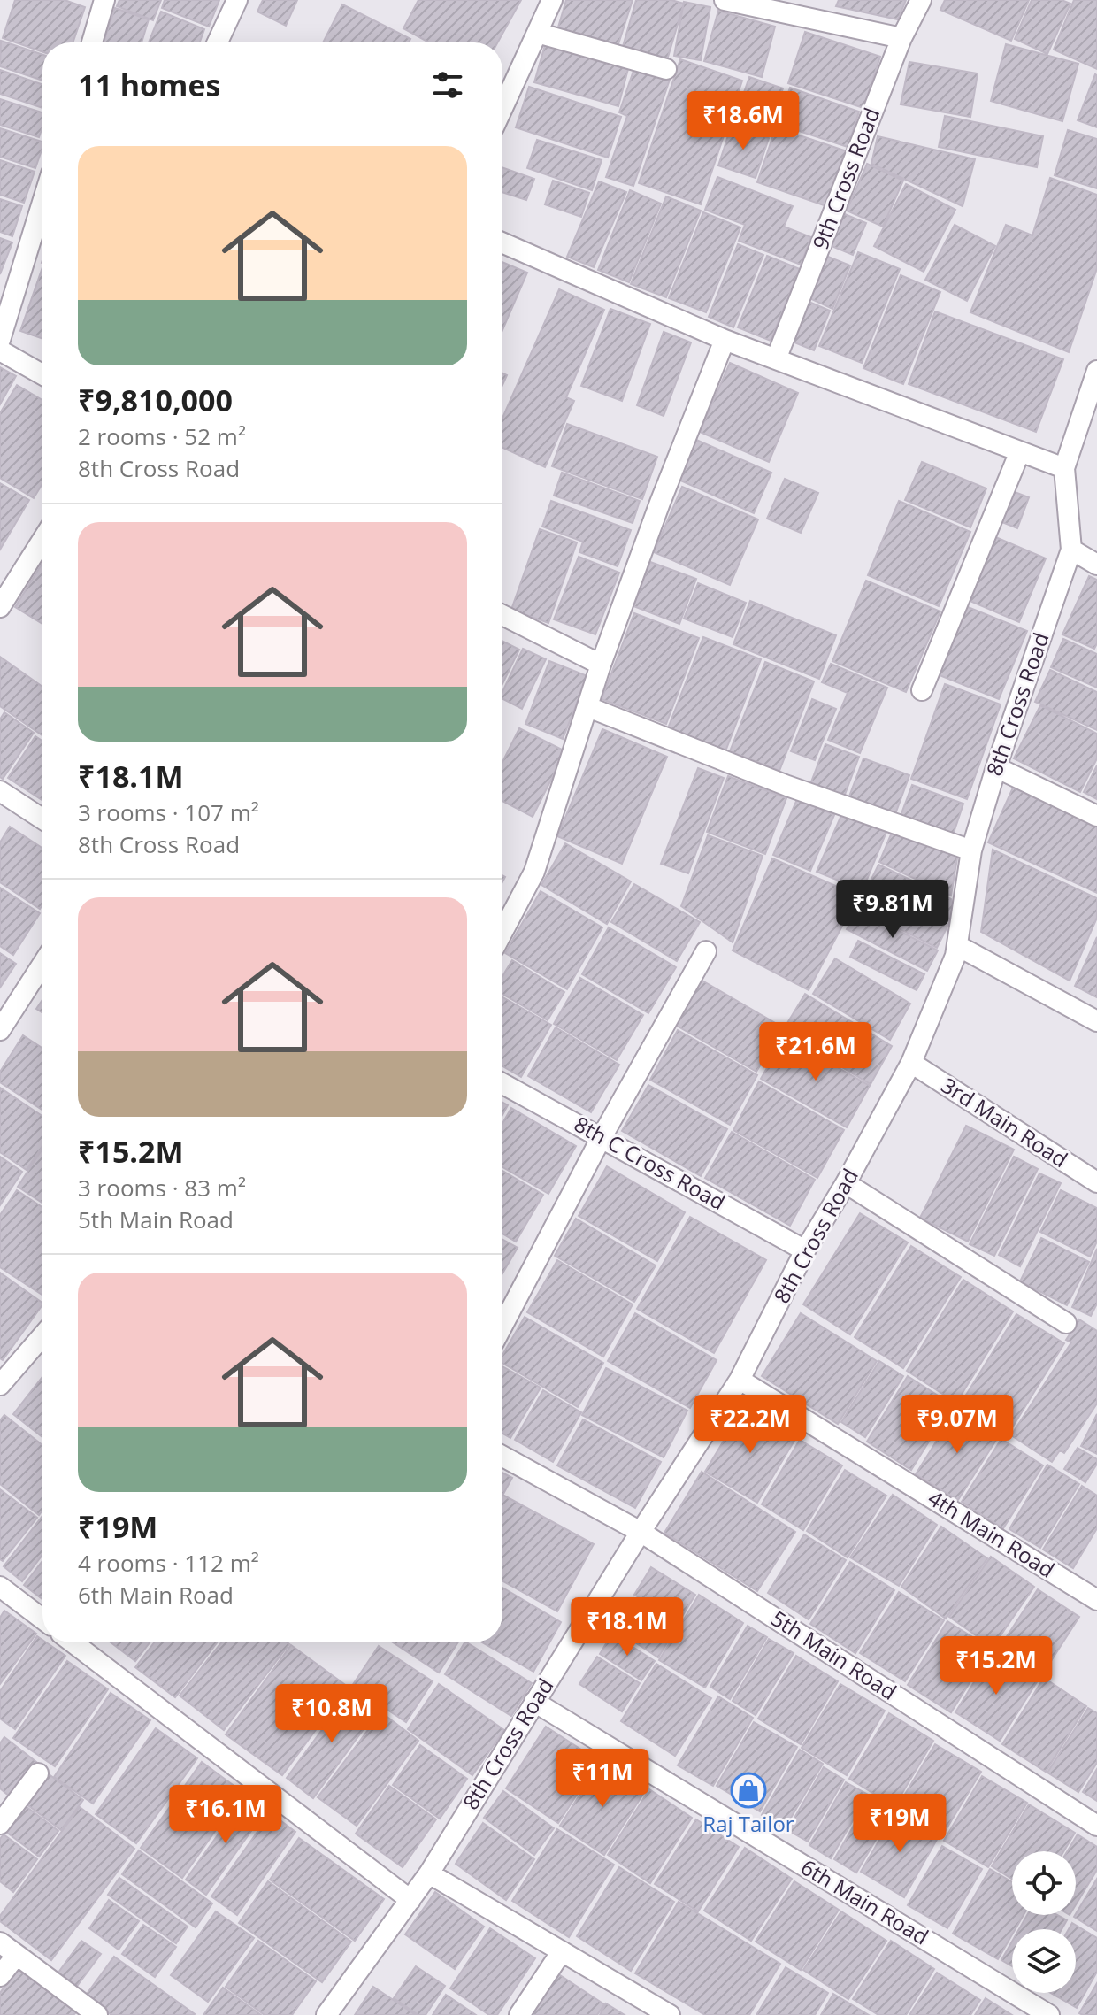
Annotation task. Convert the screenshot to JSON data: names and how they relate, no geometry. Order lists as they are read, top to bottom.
{
  "streets": {
    "street": [
      "9th Cross Road",
      "8th Cross Road",
      "3rd Main Road",
      "8th C Cross Road",
      "4th Main Road",
      "5th Main Road",
      "6th Main Road"
    ]
  },
  "crossings": [
    ["8th Cross Road", "3rd Main Road"],
    ["8th Cross Road", "8th C Cross Road"],
    ["8th Cross Road", "4th Main Road"],
    ["8th Cross Road", "5th Main Road"],
    ["8th Cross Road", "6th Main Road"]
  ],
  "places": {
    "shop": ["Raj Tailor"]
  },
  "page": {
    "heading": "11 homes",
    "price": [
      "₹18.6M",
      "₹9.81M",
      "₹21.6M",
      "₹22.2M",
      "₹9.07M",
      "₹18.1M",
      "₹15.2M",
      "₹10.8M",
      "₹11M",
      "₹16.1M",
      "₹19M"
    ],
    "list": [
      {
        "name": "₹9,810,000",
        "note": "2 rooms · 52 m² · 8th Cross Road"
      },
      {
        "name": "₹18.1M",
        "note": "3 rooms · 107 m² · 8th Cross Road"
      },
      {
        "name": "₹15.2M",
        "note": "3 rooms · 83 m² · 5th Main Road"
      },
      {
        "name": "₹19M",
        "note": "4 rooms · 112 m² · 6th Main Road"
      }
    ]
  }
}
